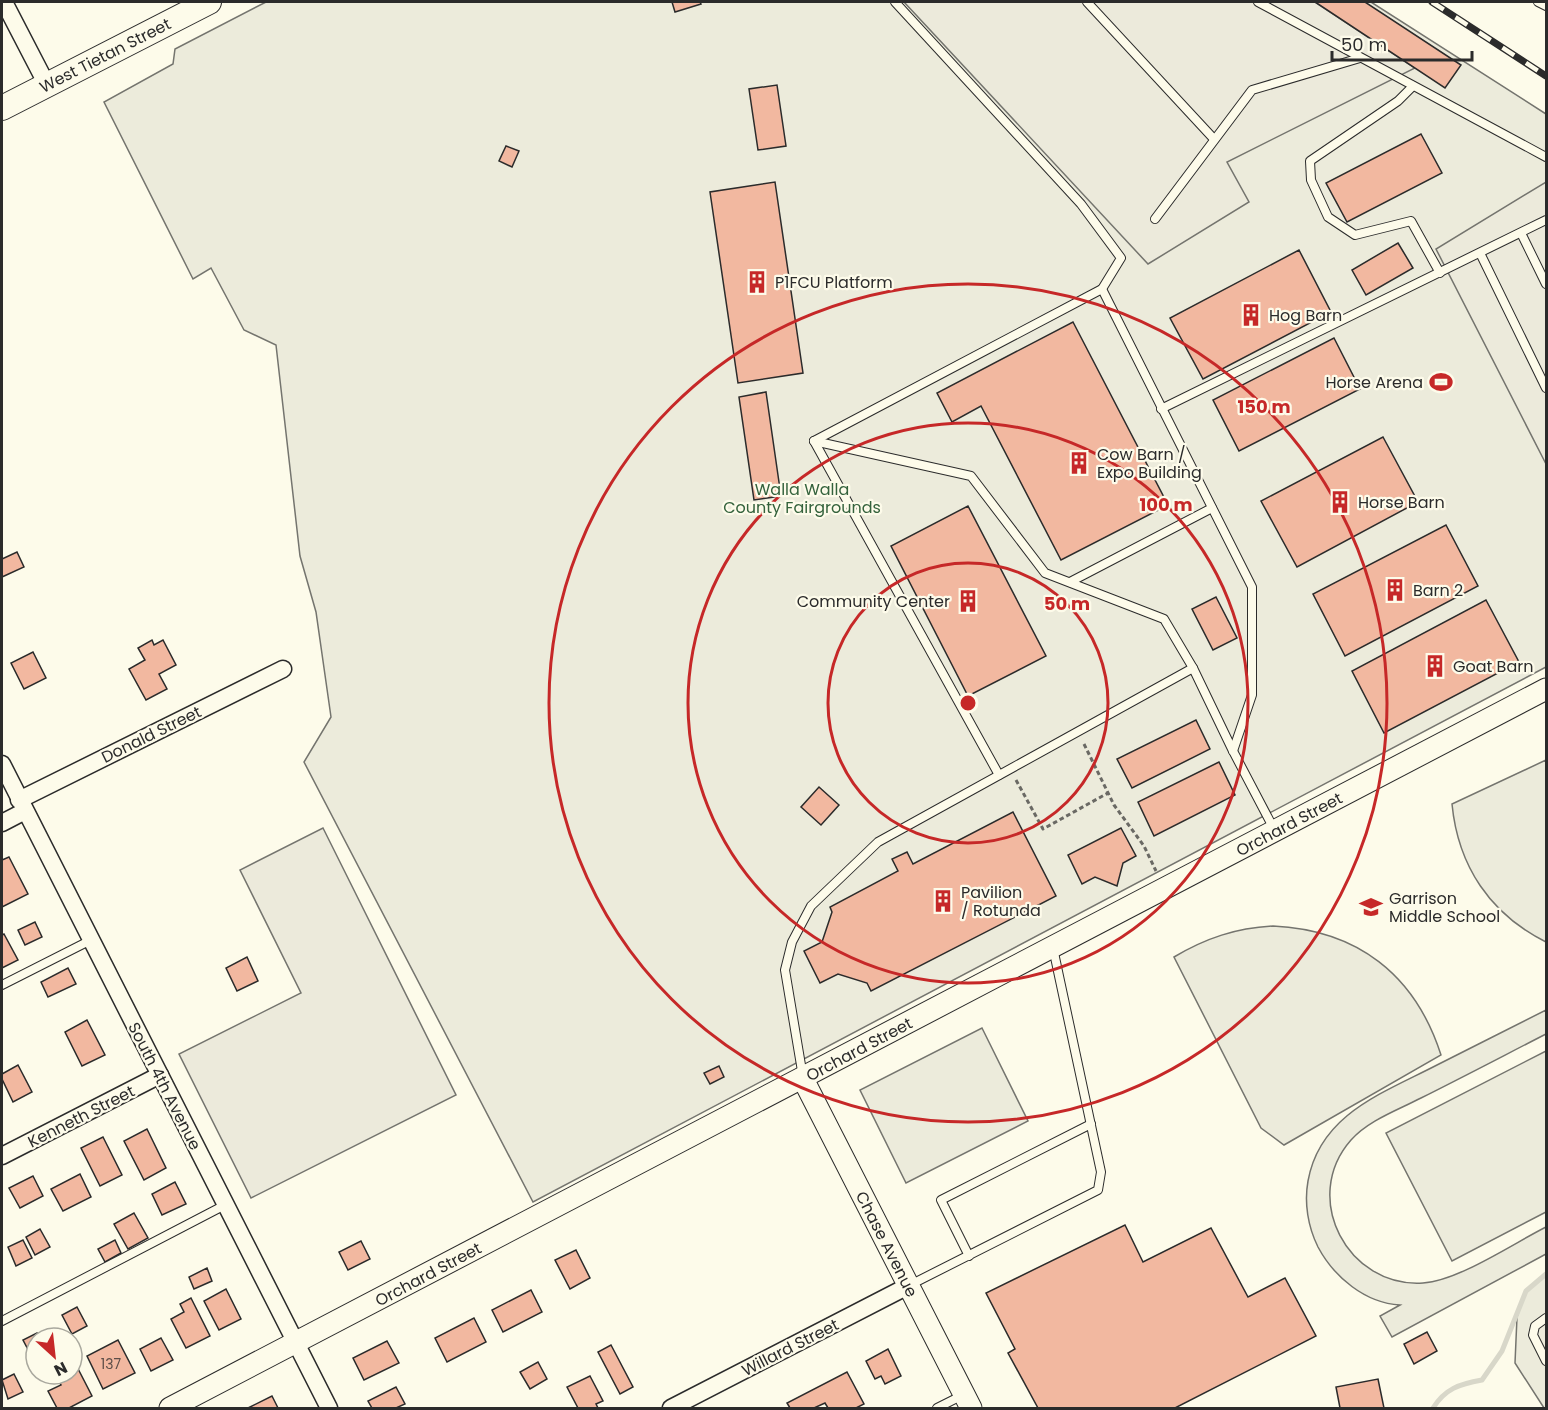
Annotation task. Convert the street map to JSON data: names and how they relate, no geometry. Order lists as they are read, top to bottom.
{
  "streets": {
    "main road": ["West Tietan Street"],
    "street": [
      "Donald Street",
      "Orchard Street",
      "South 4th Avenue",
      "Kenneth Street",
      "Chase Avenue",
      "Willard Street"
    ]
  },
  "crossings": [
    ["Donald Street", "South 4th Avenue"],
    ["Orchard Street", "South 4th Avenue"],
    ["Orchard Street", "Chase Avenue"],
    ["South 4th Avenue", "Kenneth Street"],
    ["Chase Avenue", "Willard Street"]
  ],
  "parks": ["Walla Walla County Fairgrounds"],
  "places": {
    "building": [
      "P1FCU Platform",
      "Hog Barn",
      "Cow Barn / Expo Building",
      "Horse Barn",
      "Barn 2",
      "Community Center",
      "Goat Barn",
      "Pavilion / Rotunda"
    ],
    "sports": ["Horse Arena"],
    "school or university": ["Garrison Middle School"]
  },
  "house_numbers": ["137"],
  "scale_bar": "50 m",
  "north": "bottom right",
  "rings": ["150 m", "100 m", "50 m"]
}
